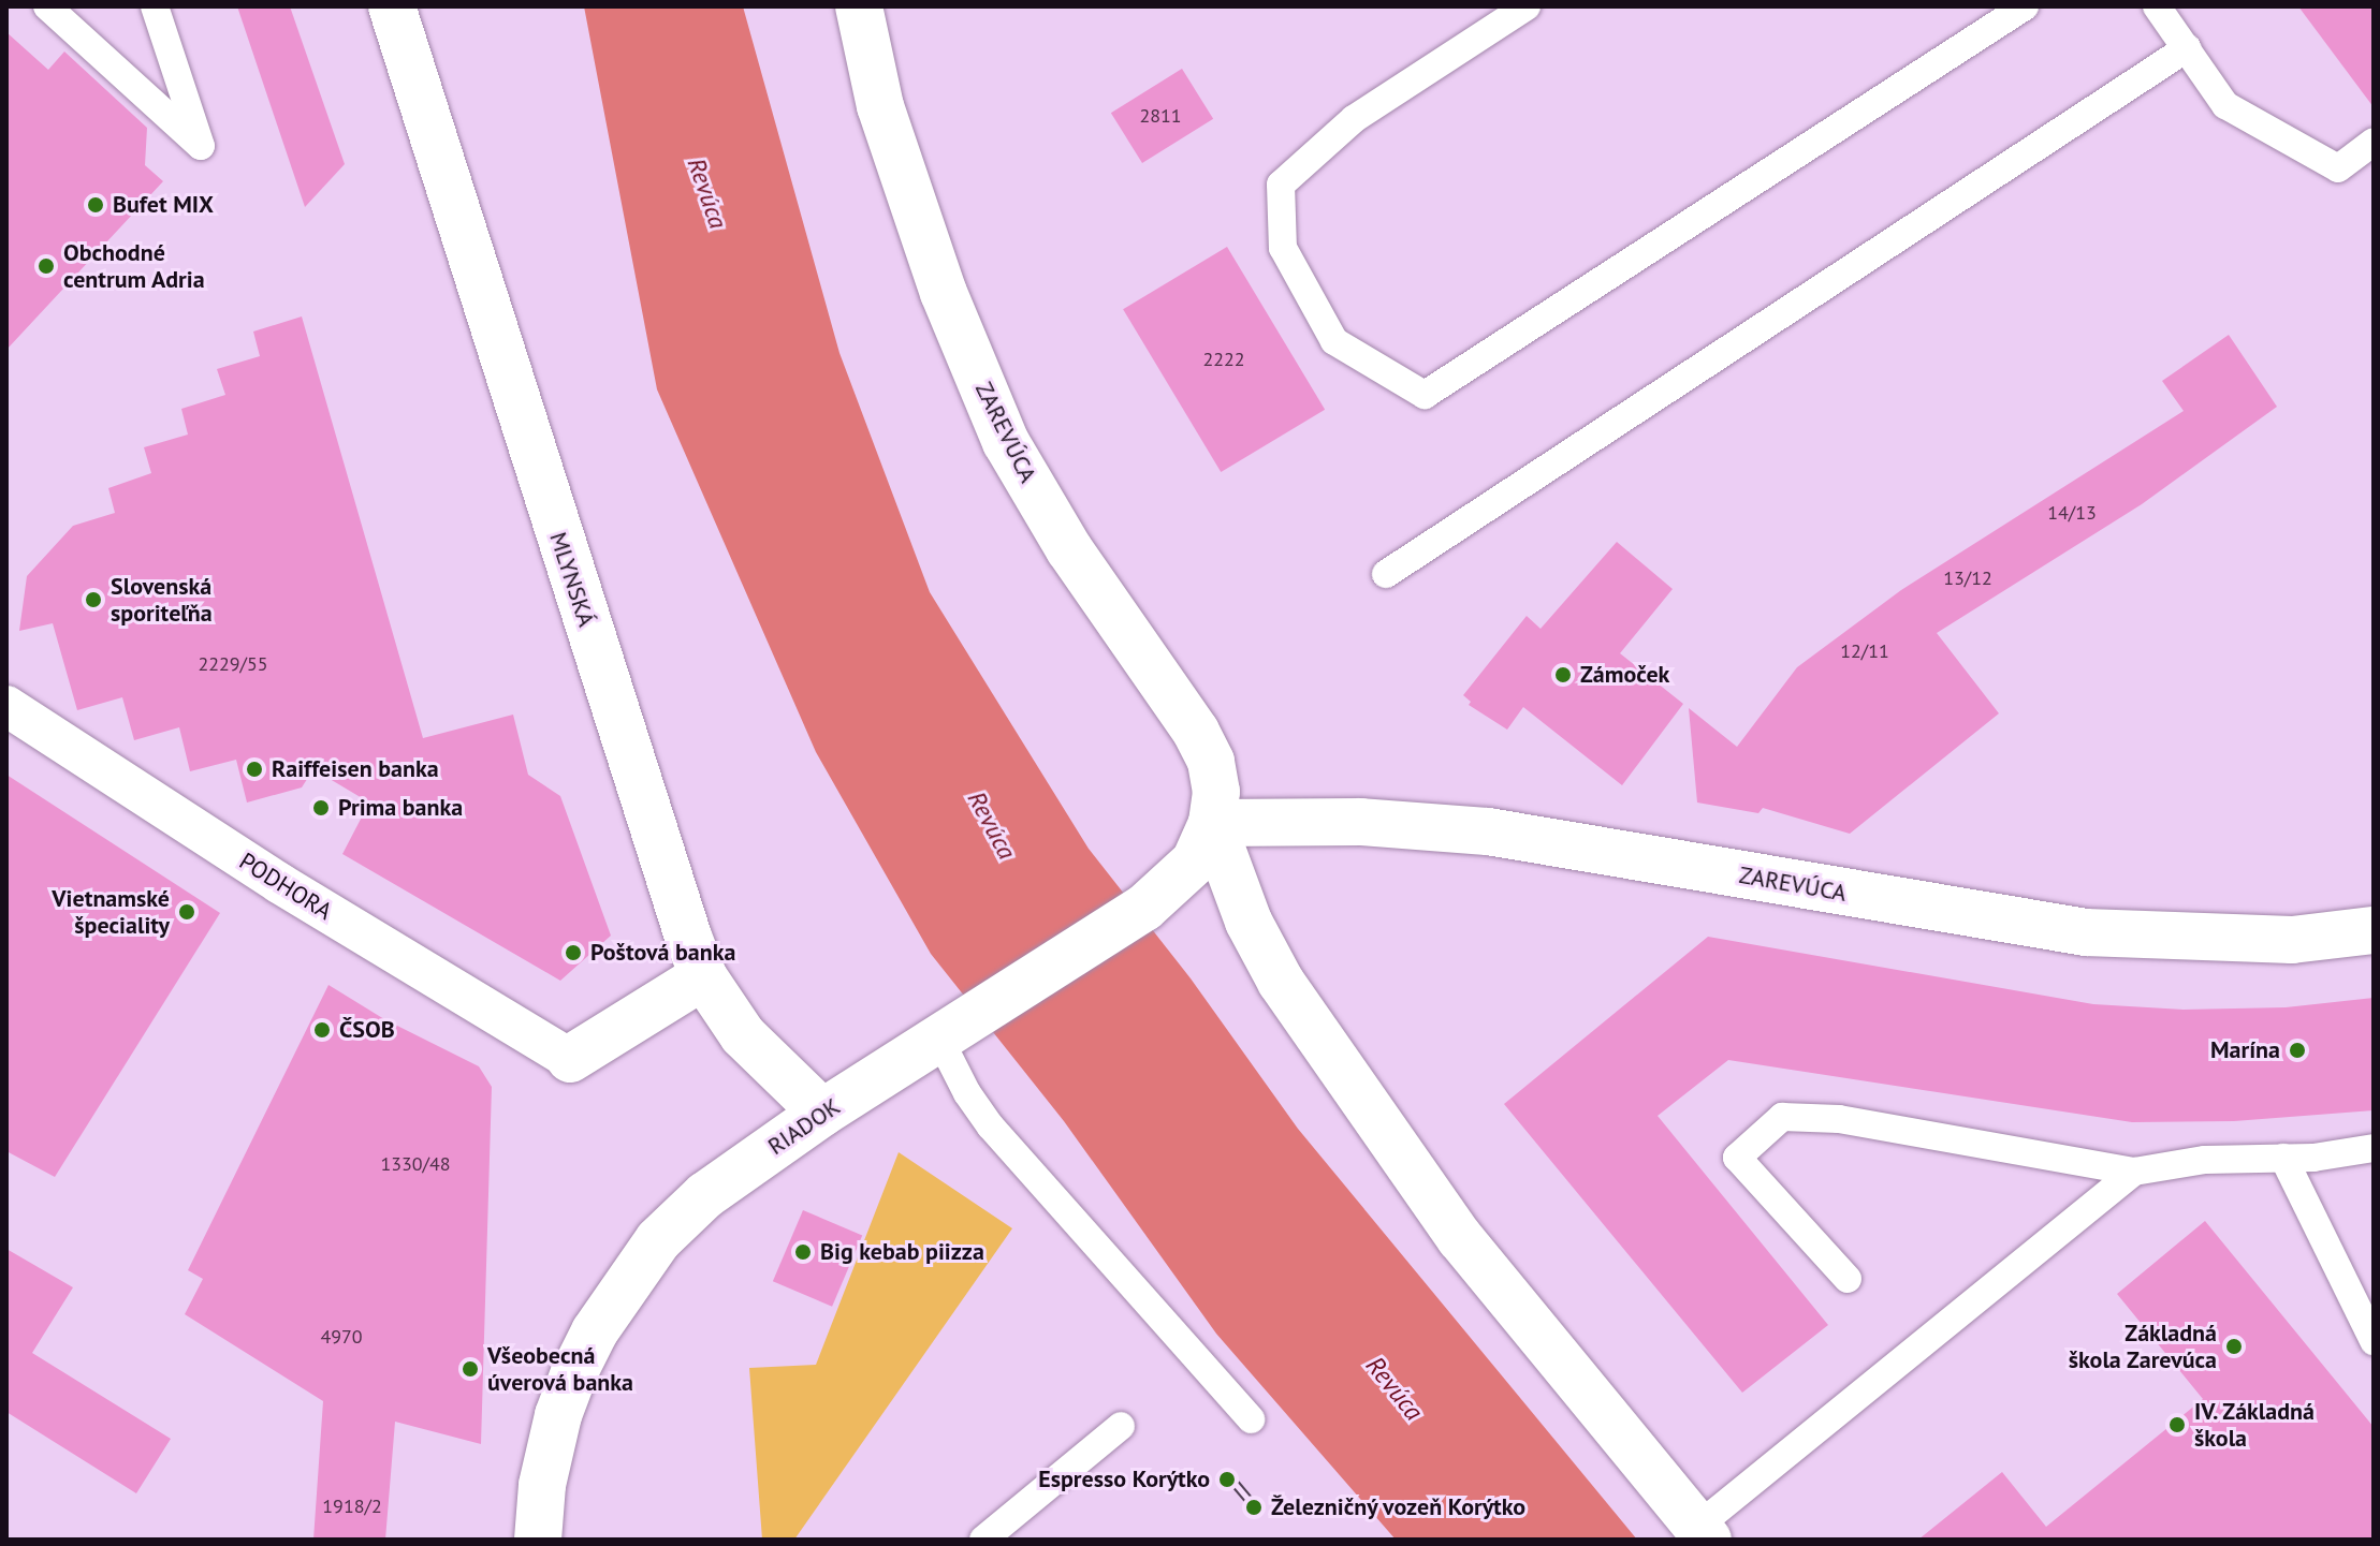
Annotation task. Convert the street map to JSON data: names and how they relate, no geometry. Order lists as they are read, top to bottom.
{
  "streets": {
    "street": [
      "ZAREVÚCA",
      "MLYNSKÁ",
      "PODHORA",
      "RIADOK"
    ]
  },
  "crossings": [
    ["ZAREVÚCA", "RIADOK"],
    ["MLYNSKÁ", "RIADOK"]
  ],
  "water": ["Revúca"],
  "places": [
    "Bufet MIX",
    "Obchodné centrum Adria",
    "Slovenská sporiteľňa",
    "Zámoček",
    "Raiffeisen banka",
    "Prima banka",
    "Vietnamské špeciality",
    "Poštová banka",
    "ČSOB",
    "Marína",
    "Big kebab piizza",
    "Základná škola Zarevúca",
    "Všeobecná úverová banka",
    "IV. Základná škola",
    "Espresso Korýtko",
    "Železničný vozeň Korýtko"
  ],
  "house_numbers": [
    "2811",
    "2222",
    "14/13",
    "13/12",
    "12/11",
    "2229/55",
    "1330/48",
    "4970",
    "1918/2"
  ]
}
